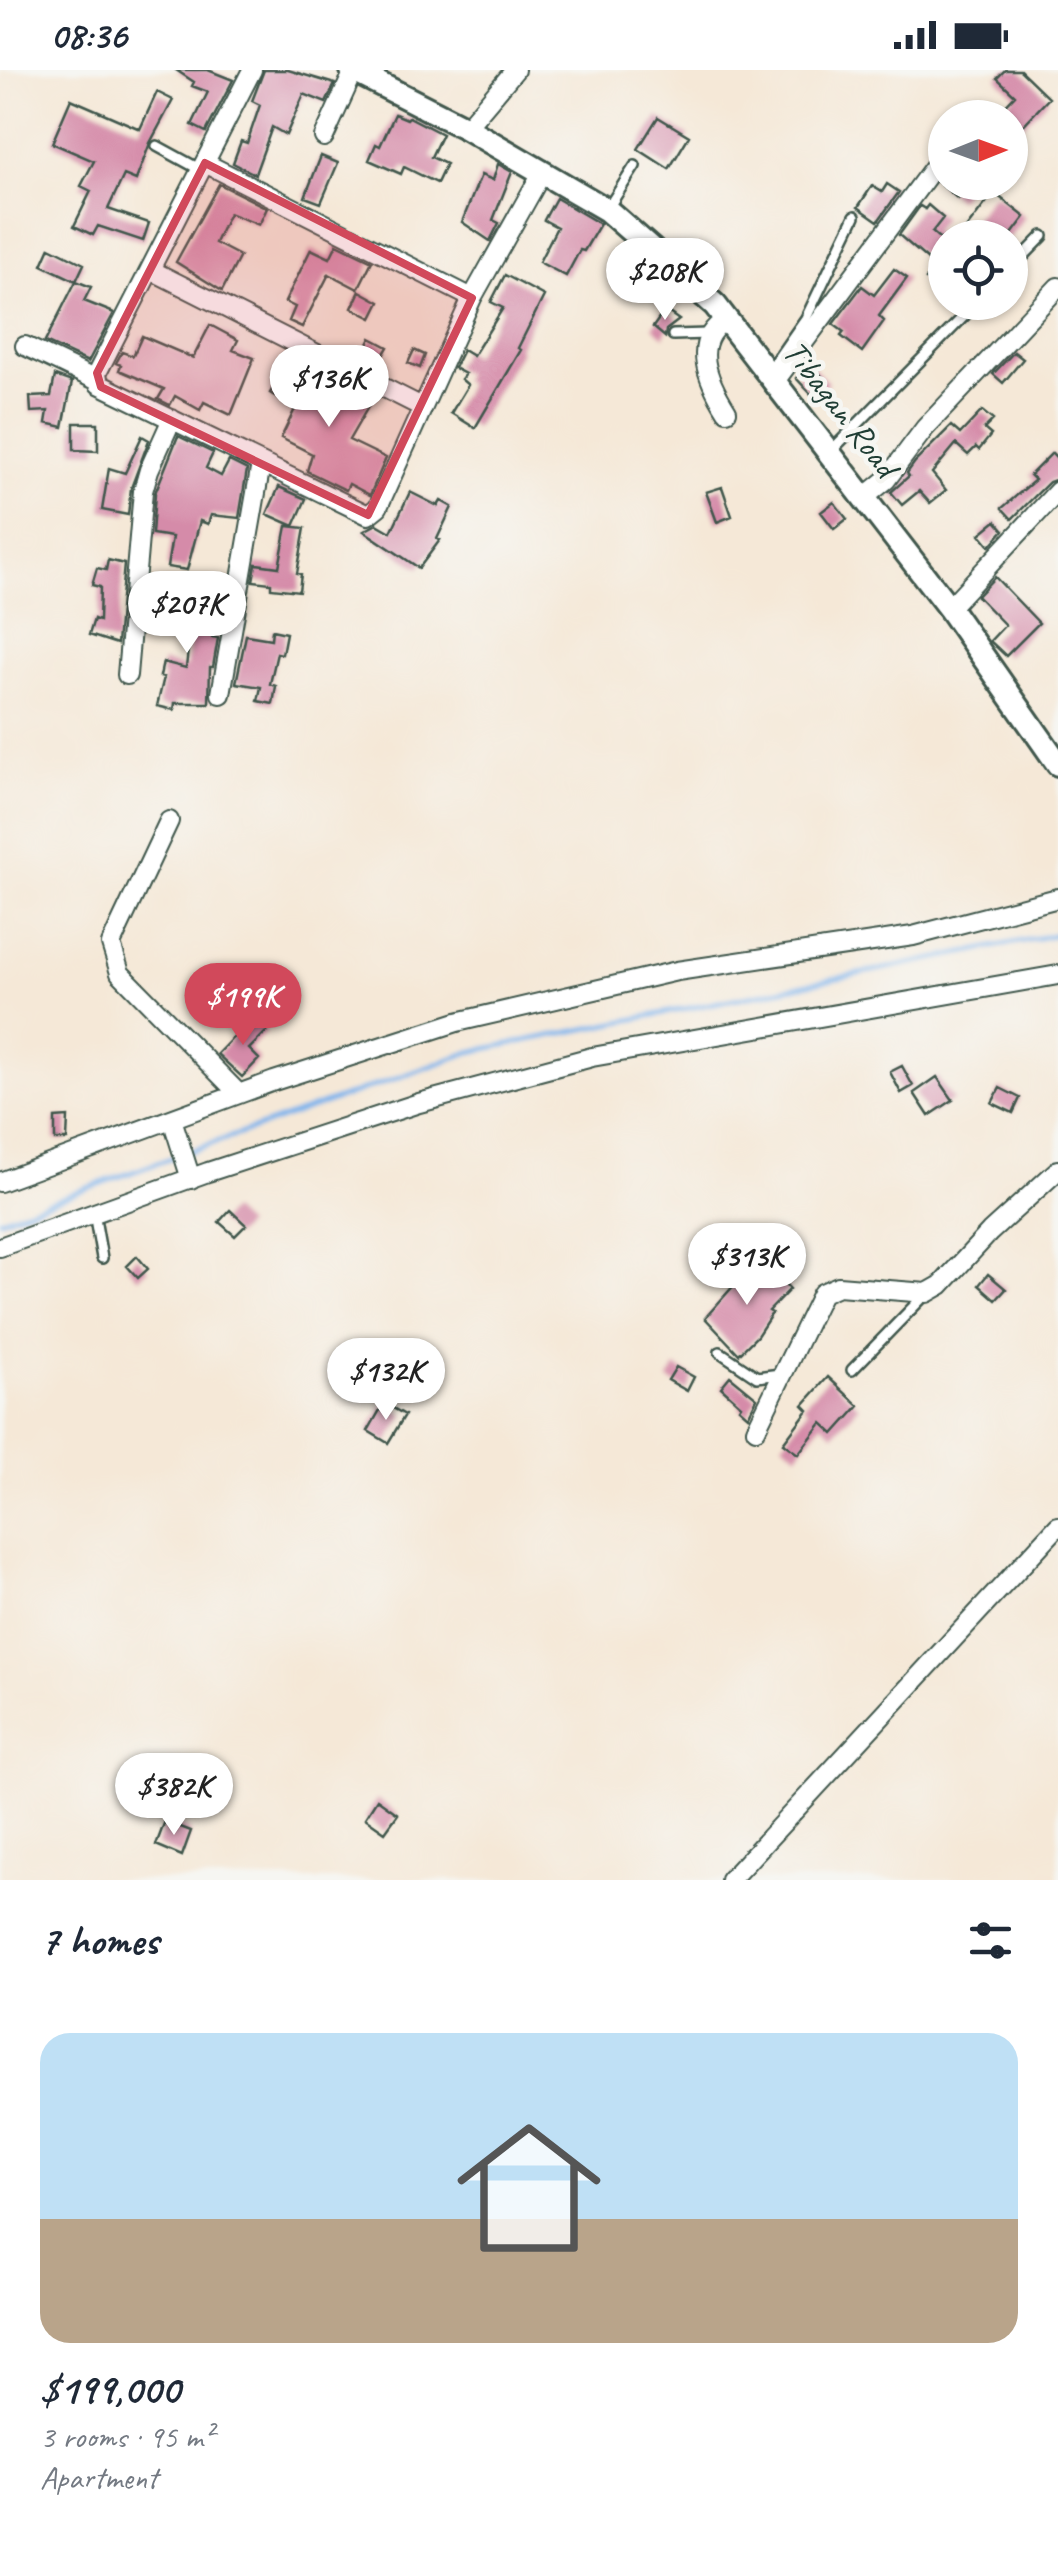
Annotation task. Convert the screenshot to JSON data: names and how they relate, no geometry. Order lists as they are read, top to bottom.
{
  "streets": {
    "main road": ["Tibagan Road"]
  },
  "north": "right",
  "page": {
    "status": "08:36",
    "price": [
      "$208K",
      "$136K",
      "$207K",
      "$199K",
      "$313K",
      "$132K",
      "$382K"
    ],
    "heading": "7 homes",
    "list": [
      {
        "name": "$199,000",
        "note": "3 rooms · 95 m² · Apartment"
      }
    ]
  }
}
